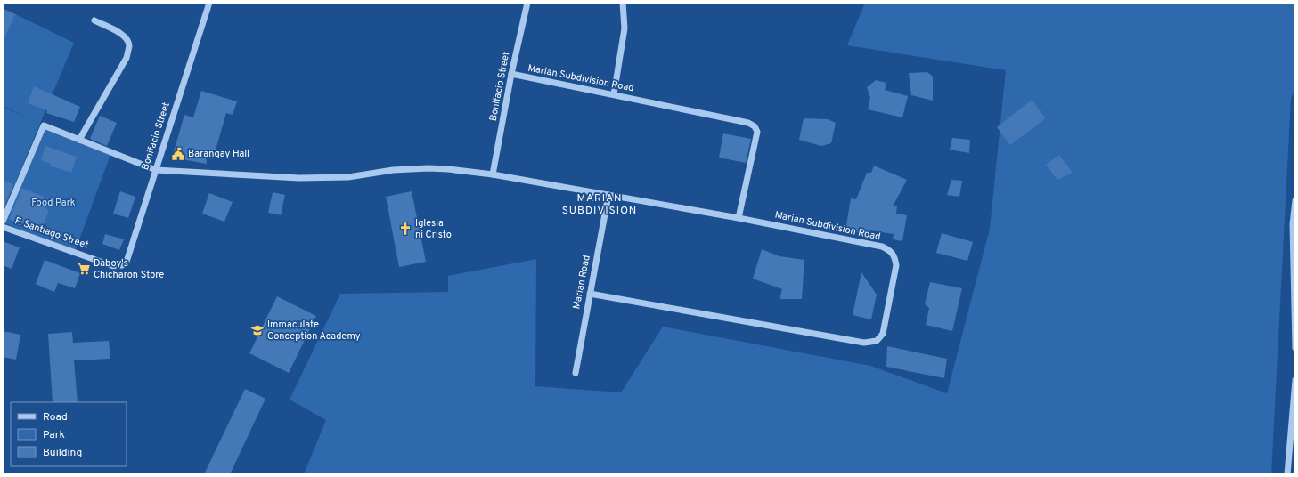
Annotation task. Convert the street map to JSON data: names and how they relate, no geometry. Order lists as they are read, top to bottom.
{
  "streets": {
    "street": [
      "Marian Subdivision Road",
      "Bonifacio Street",
      "F. Santiago Street",
      "Marian Road"
    ]
  },
  "crossings": [
    ["Marian Subdivision Road", "Bonifacio Street"],
    ["Marian Subdivision Road", "Marian Road"],
    ["Bonifacio Street", "F. Santiago Street"]
  ],
  "districts": ["MARIAN SUBDIVISION"],
  "parks": ["Food Park"],
  "places": {
    "public building": ["Barangay Hall"],
    "church": ["Iglesia ni Cristo"],
    "supermarket": ["Daboy's Chicharon Store"],
    "school or university": ["Immaculate Conception Academy"]
  },
  "legend": ["Road", "Park", "Building"]
}
